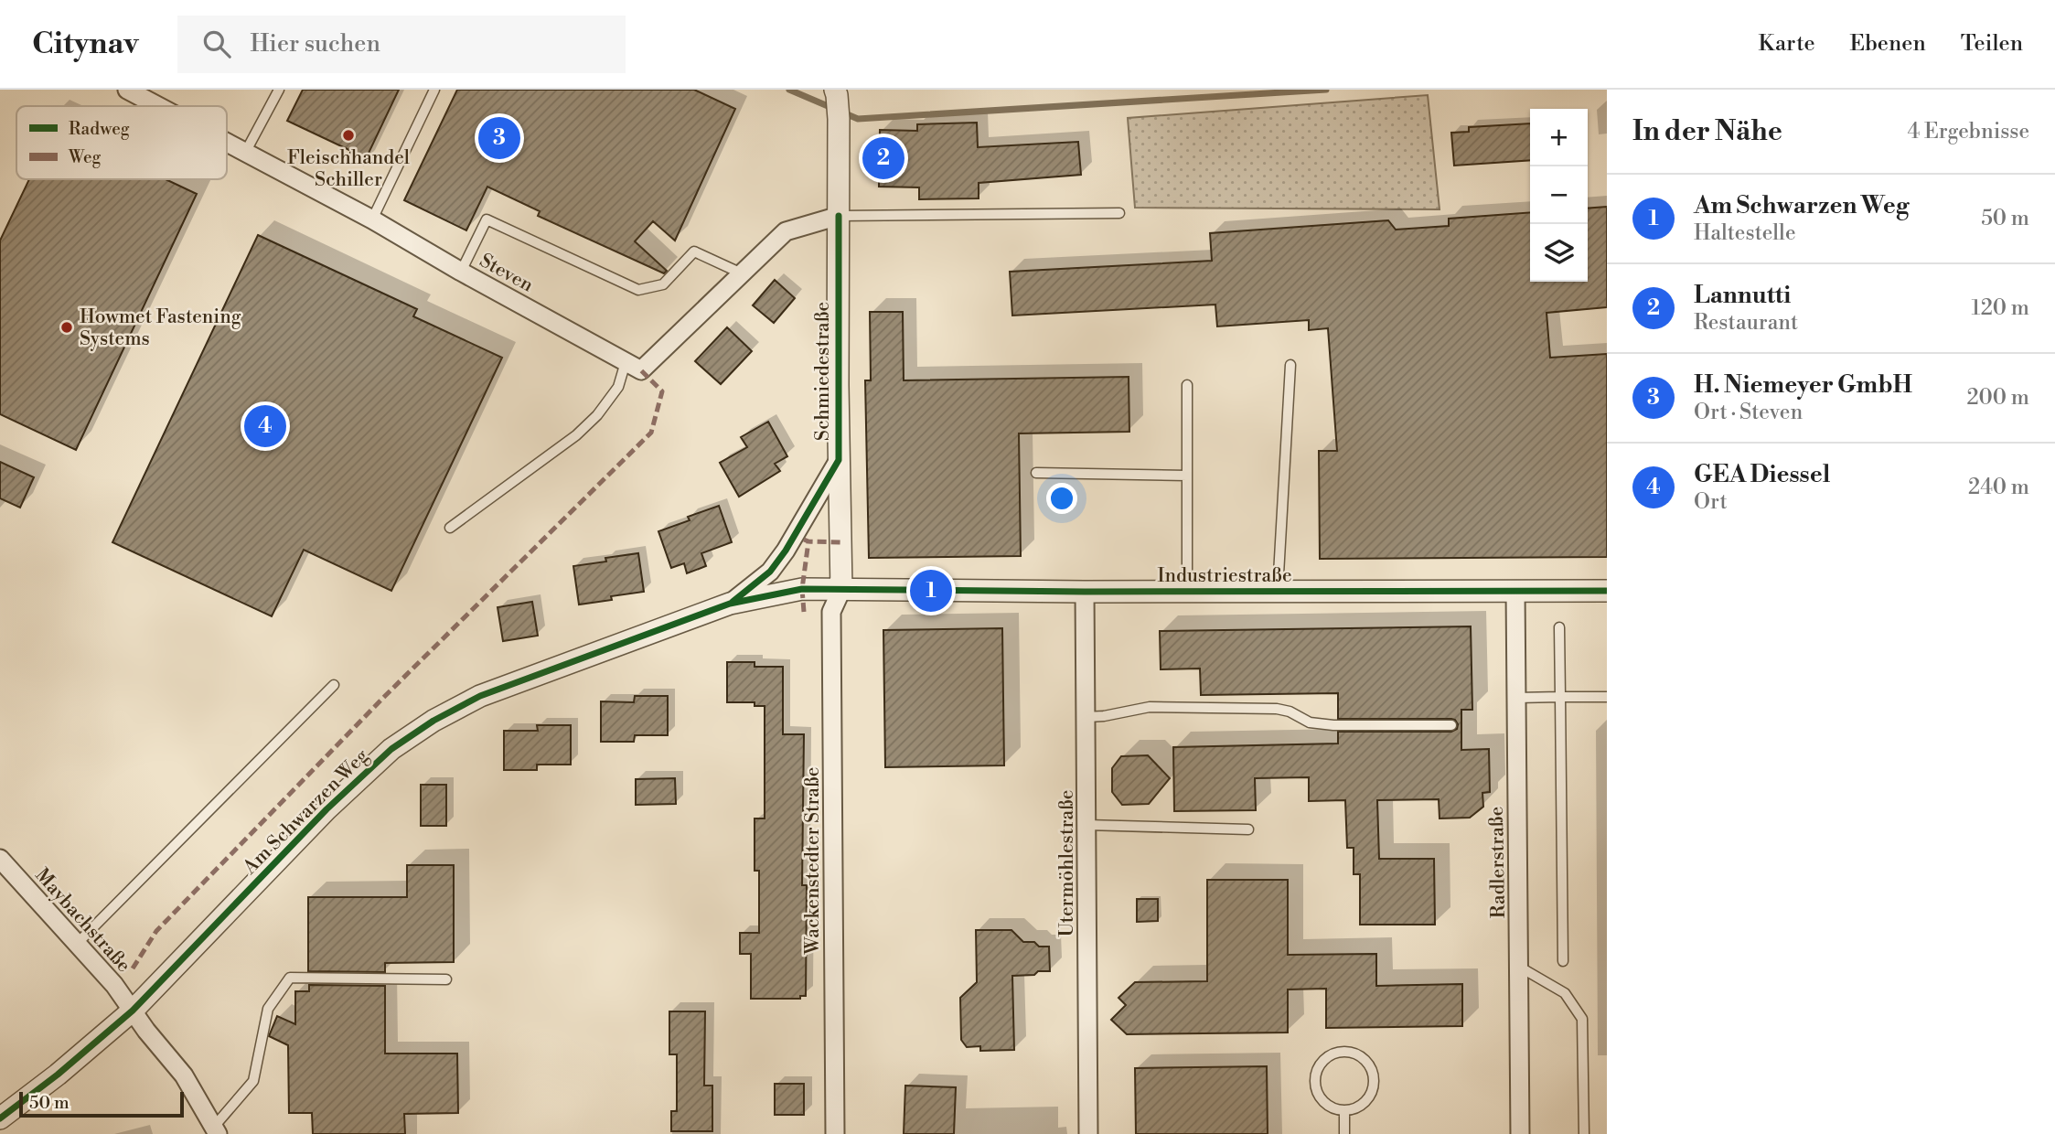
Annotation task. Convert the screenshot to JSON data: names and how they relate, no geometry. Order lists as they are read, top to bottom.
{
  "streets": {
    "street": [
      "Steven",
      "Schmiedestraße",
      "Industriestraße",
      "Am Schwarzen Weg",
      "Wackenstedter Straße",
      "Radlerstraße",
      "Utermöhlestraße",
      "Maybachstraße"
    ]
  },
  "crossings": [
    ["Schmiedestraße", "Industriestraße"],
    ["Schmiedestraße", "Am Schwarzen Weg"],
    ["Schmiedestraße", "Wackenstedter Straße"],
    ["Industriestraße", "Am Schwarzen Weg"],
    ["Industriestraße", "Wackenstedter Straße"],
    ["Industriestraße", "Radlerstraße"],
    ["Industriestraße", "Utermöhlestraße"],
    ["Am Schwarzen Weg", "Wackenstedter Straße"],
    ["Am Schwarzen Weg", "Maybachstraße"]
  ],
  "places": ["Fleischhandel Schiller", "Howmet Fastening Systems"],
  "legend": ["Radweg", "Weg"],
  "scale_bar": "50 m",
  "page": {
    "header": "Citynav",
    "search": "Hier suchen",
    "nav": ["Karte", "Ebenen", "Teilen"],
    "heading": ["In der Nähe", "4 Ergebnisse"],
    "map_buttons": ["+", "−"],
    "pins": [
      "3",
      "2",
      "4",
      "1"
    ],
    "list": [
      {
        "mark": "1",
        "name": "Am Schwarzen Weg",
        "note": "Haltestelle",
        "value": "50 m"
      },
      {
        "mark": "2",
        "name": "Lannutti",
        "note": "Restaurant",
        "value": "120 m"
      },
      {
        "mark": "3",
        "name": "H. Niemeyer GmbH",
        "note": "Ort · Steven",
        "value": "200 m"
      },
      {
        "mark": "4",
        "name": "GEA Diessel",
        "note": "Ort",
        "value": "240 m"
      }
    ],
    "scale": "50 m"
  }
}
